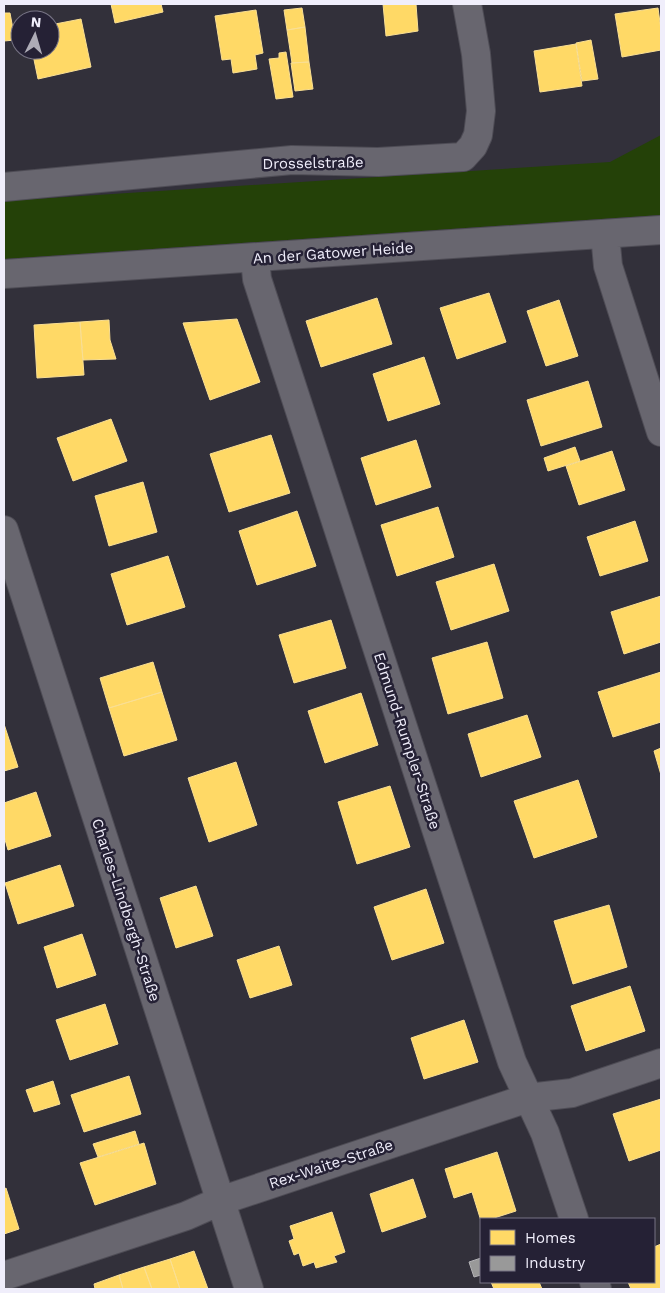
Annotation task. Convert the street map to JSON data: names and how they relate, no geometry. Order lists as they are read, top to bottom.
{
  "streets": {
    "street": [
      "Drosselstraße",
      "An der Gatower Heide",
      "Edmund-Rumpler-Straße",
      "Charles-Lindbergh-Straße",
      "Rex-Waite-Straße"
    ]
  },
  "crossings": [
    ["An der Gatower Heide", "Edmund-Rumpler-Straße"],
    ["Edmund-Rumpler-Straße", "Rex-Waite-Straße"],
    ["Charles-Lindbergh-Straße", "Rex-Waite-Straße"]
  ],
  "legend": ["Homes", "Industry"],
  "north": "top"
}
